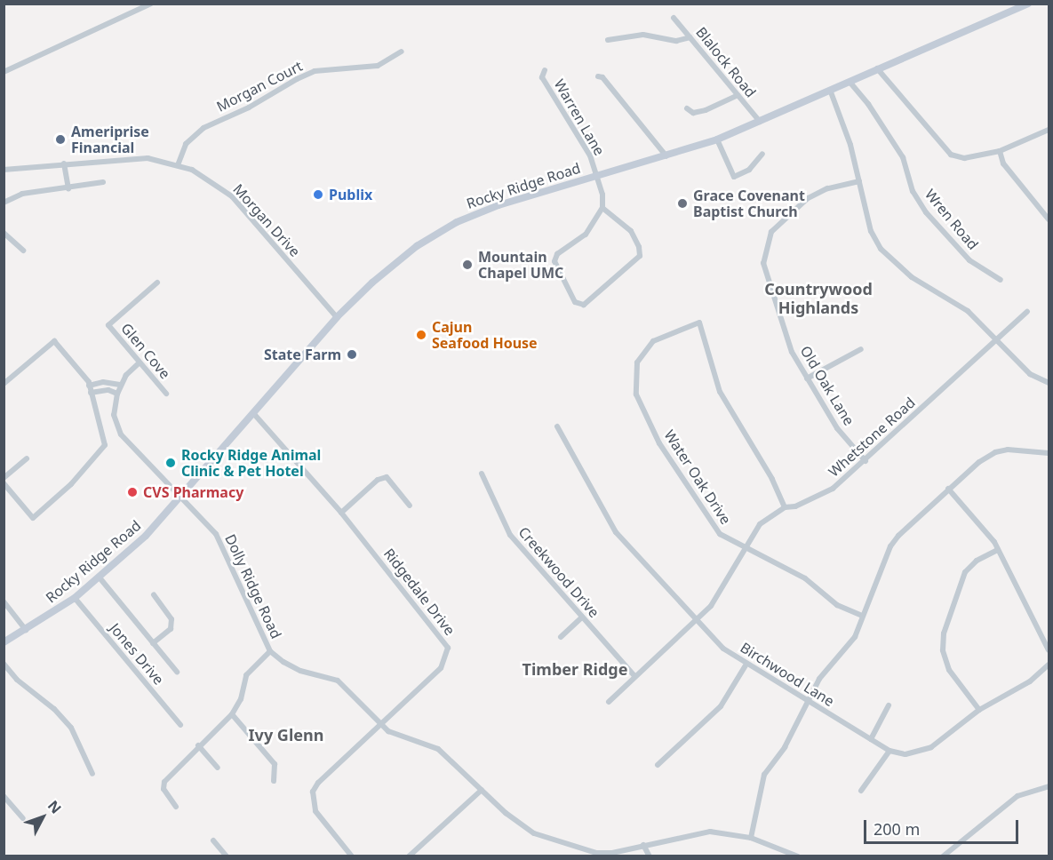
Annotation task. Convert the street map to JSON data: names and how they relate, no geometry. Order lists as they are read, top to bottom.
{
  "streets": {
    "main road": ["Rocky Ridge Road"],
    "street": [
      "Blalock Road",
      "Morgan Court",
      "Warren Lane",
      "Wren Road",
      "Morgan Drive",
      "Glen Cove",
      "Old Oak Lane",
      "Whetstone Road",
      "Water Oak Drive",
      "Creekwood Drive",
      "Dolly Ridge Road",
      "Ridgedale Drive",
      "Jones Drive",
      "Birchwood Lane"
    ]
  },
  "crossings": [
    ["Blalock Road", "Rocky Ridge Road"],
    ["Morgan Court", "Morgan Drive"],
    ["Warren Lane", "Rocky Ridge Road"],
    ["Rocky Ridge Road", "Wren Road"],
    ["Rocky Ridge Road", "Morgan Drive"],
    ["Rocky Ridge Road", "Dolly Ridge Road"],
    ["Rocky Ridge Road", "Ridgedale Drive"],
    ["Rocky Ridge Road", "Jones Drive"],
    ["Glen Cove", "Dolly Ridge Road"],
    ["Old Oak Lane", "Whetstone Road"],
    ["Whetstone Road", "Water Oak Drive"],
    ["Whetstone Road", "Creekwood Drive"],
    ["Whetstone Road", "Birchwood Lane"],
    ["Dolly Ridge Road", "Ridgedale Drive"]
  ],
  "districts": ["Countrywood Highlands", "Timber Ridge", "Ivy Glenn"],
  "places": [
    "Ameriprise Financial",
    "Publix",
    "Grace Covenant Baptist Church",
    "Mountain Chapel UMC",
    "Cajun Seafood House",
    "State Farm",
    "Rocky Ridge Animal Clinic & Pet Hotel",
    "CVS Pharmacy"
  ],
  "scale_bar": "200 m",
  "north": "top right"
}
